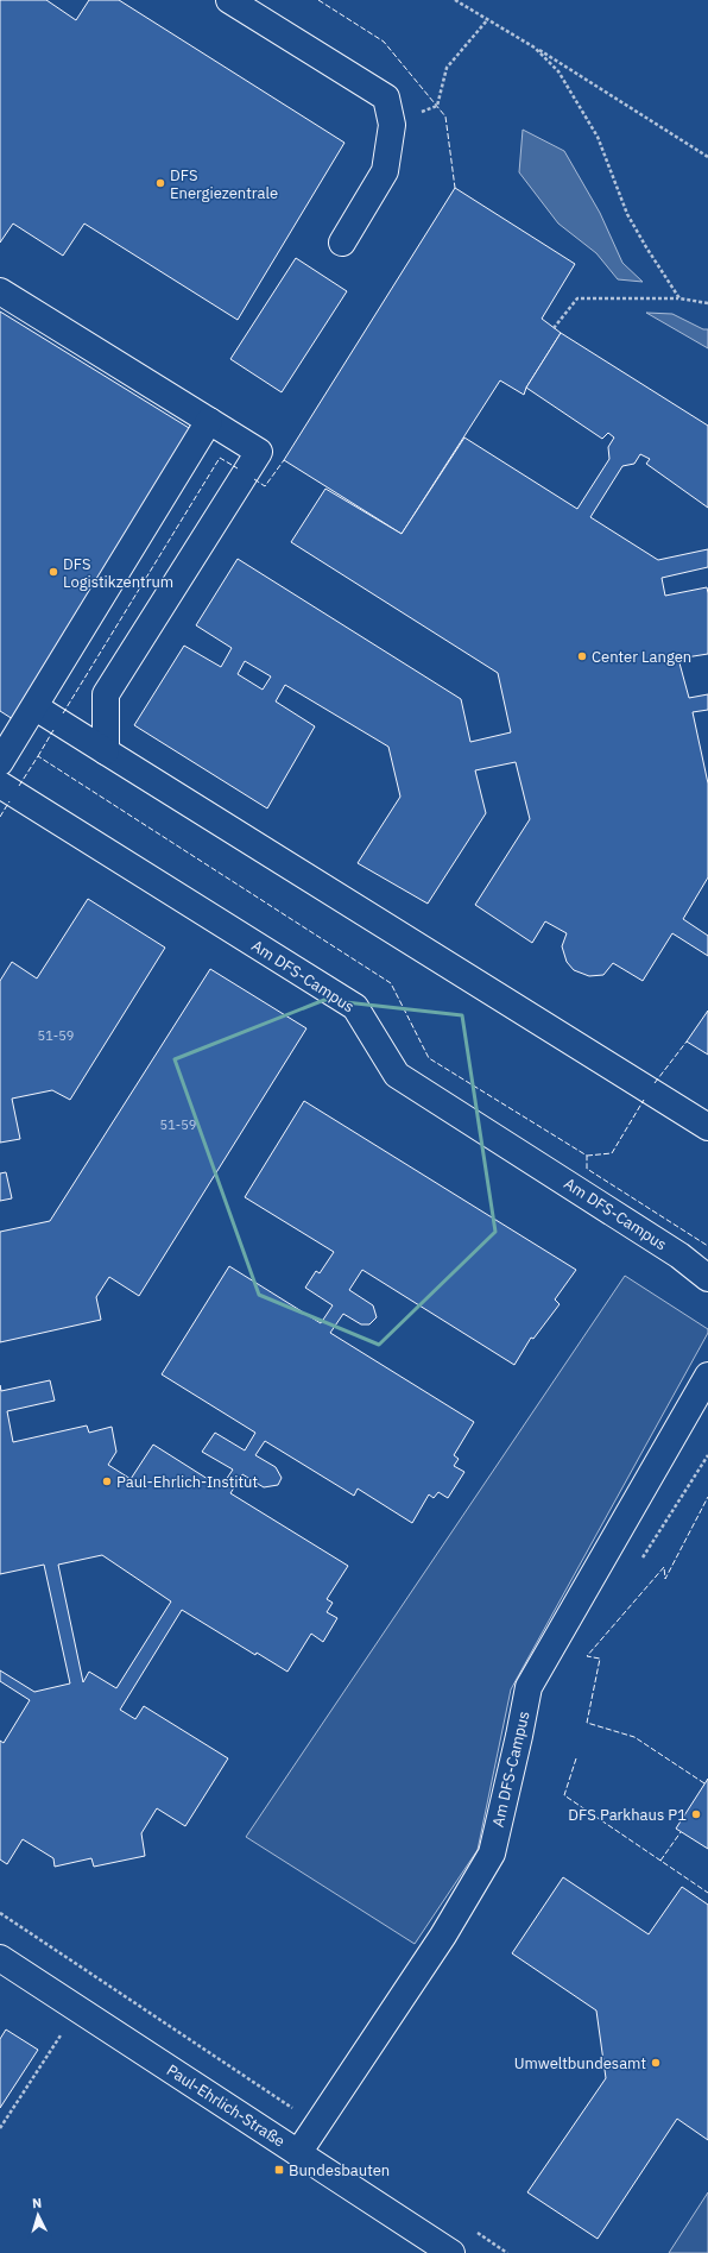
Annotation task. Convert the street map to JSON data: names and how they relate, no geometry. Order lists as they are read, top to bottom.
{
  "streets": {
    "street": ["Am DFS-Campus", "Paul-Ehrlich-Straße"]
  },
  "crossings": [
    ["Am DFS-Campus", "Paul-Ehrlich-Straße"]
  ],
  "places": {
    "other": [
      "DFS Energiezentrale",
      "DFS Logistikzentrum",
      "Center Langen",
      "Paul-Ehrlich-Institut",
      "DFS Parkhaus P1",
      "Umweltbundesamt"
    ],
    "transit": ["Bundesbauten"]
  },
  "house_numbers": ["51-59", "51-59"],
  "north": "top"
}
